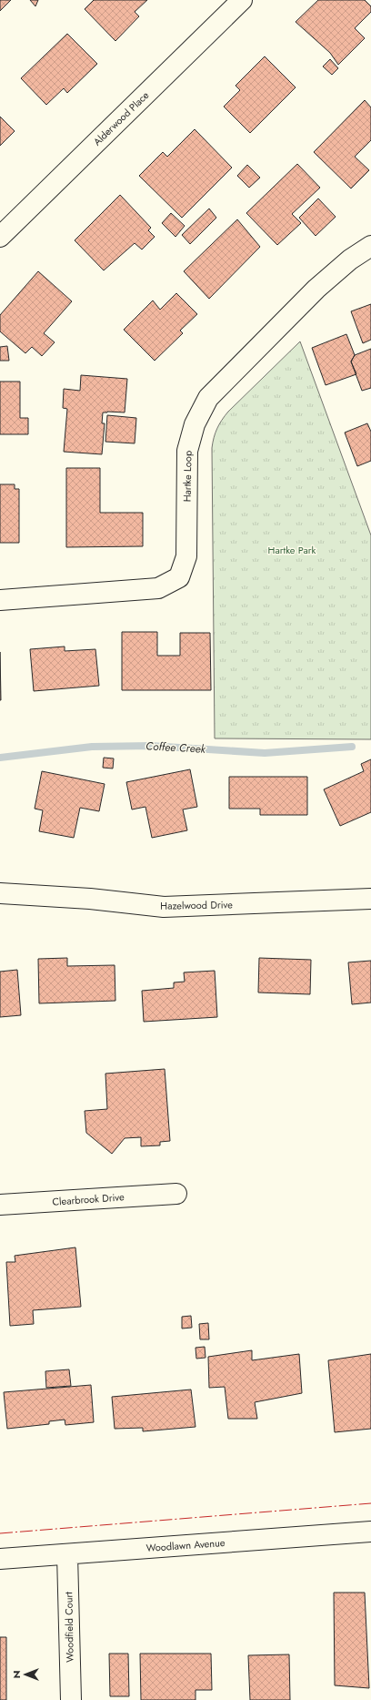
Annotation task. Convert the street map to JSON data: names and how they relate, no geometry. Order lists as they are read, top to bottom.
{
  "streets": {
    "street": [
      "Alderwood Place",
      "Hartke Loop",
      "Hazelwood Drive",
      "Clearbrook Drive",
      "Woodlawn Avenue",
      "Woodfield Court"
    ]
  },
  "crossings": [
    ["Woodlawn Avenue", "Woodfield Court"]
  ],
  "water": ["Coffee Creek"],
  "parks": ["Hartke Park"],
  "north": "left"
}
